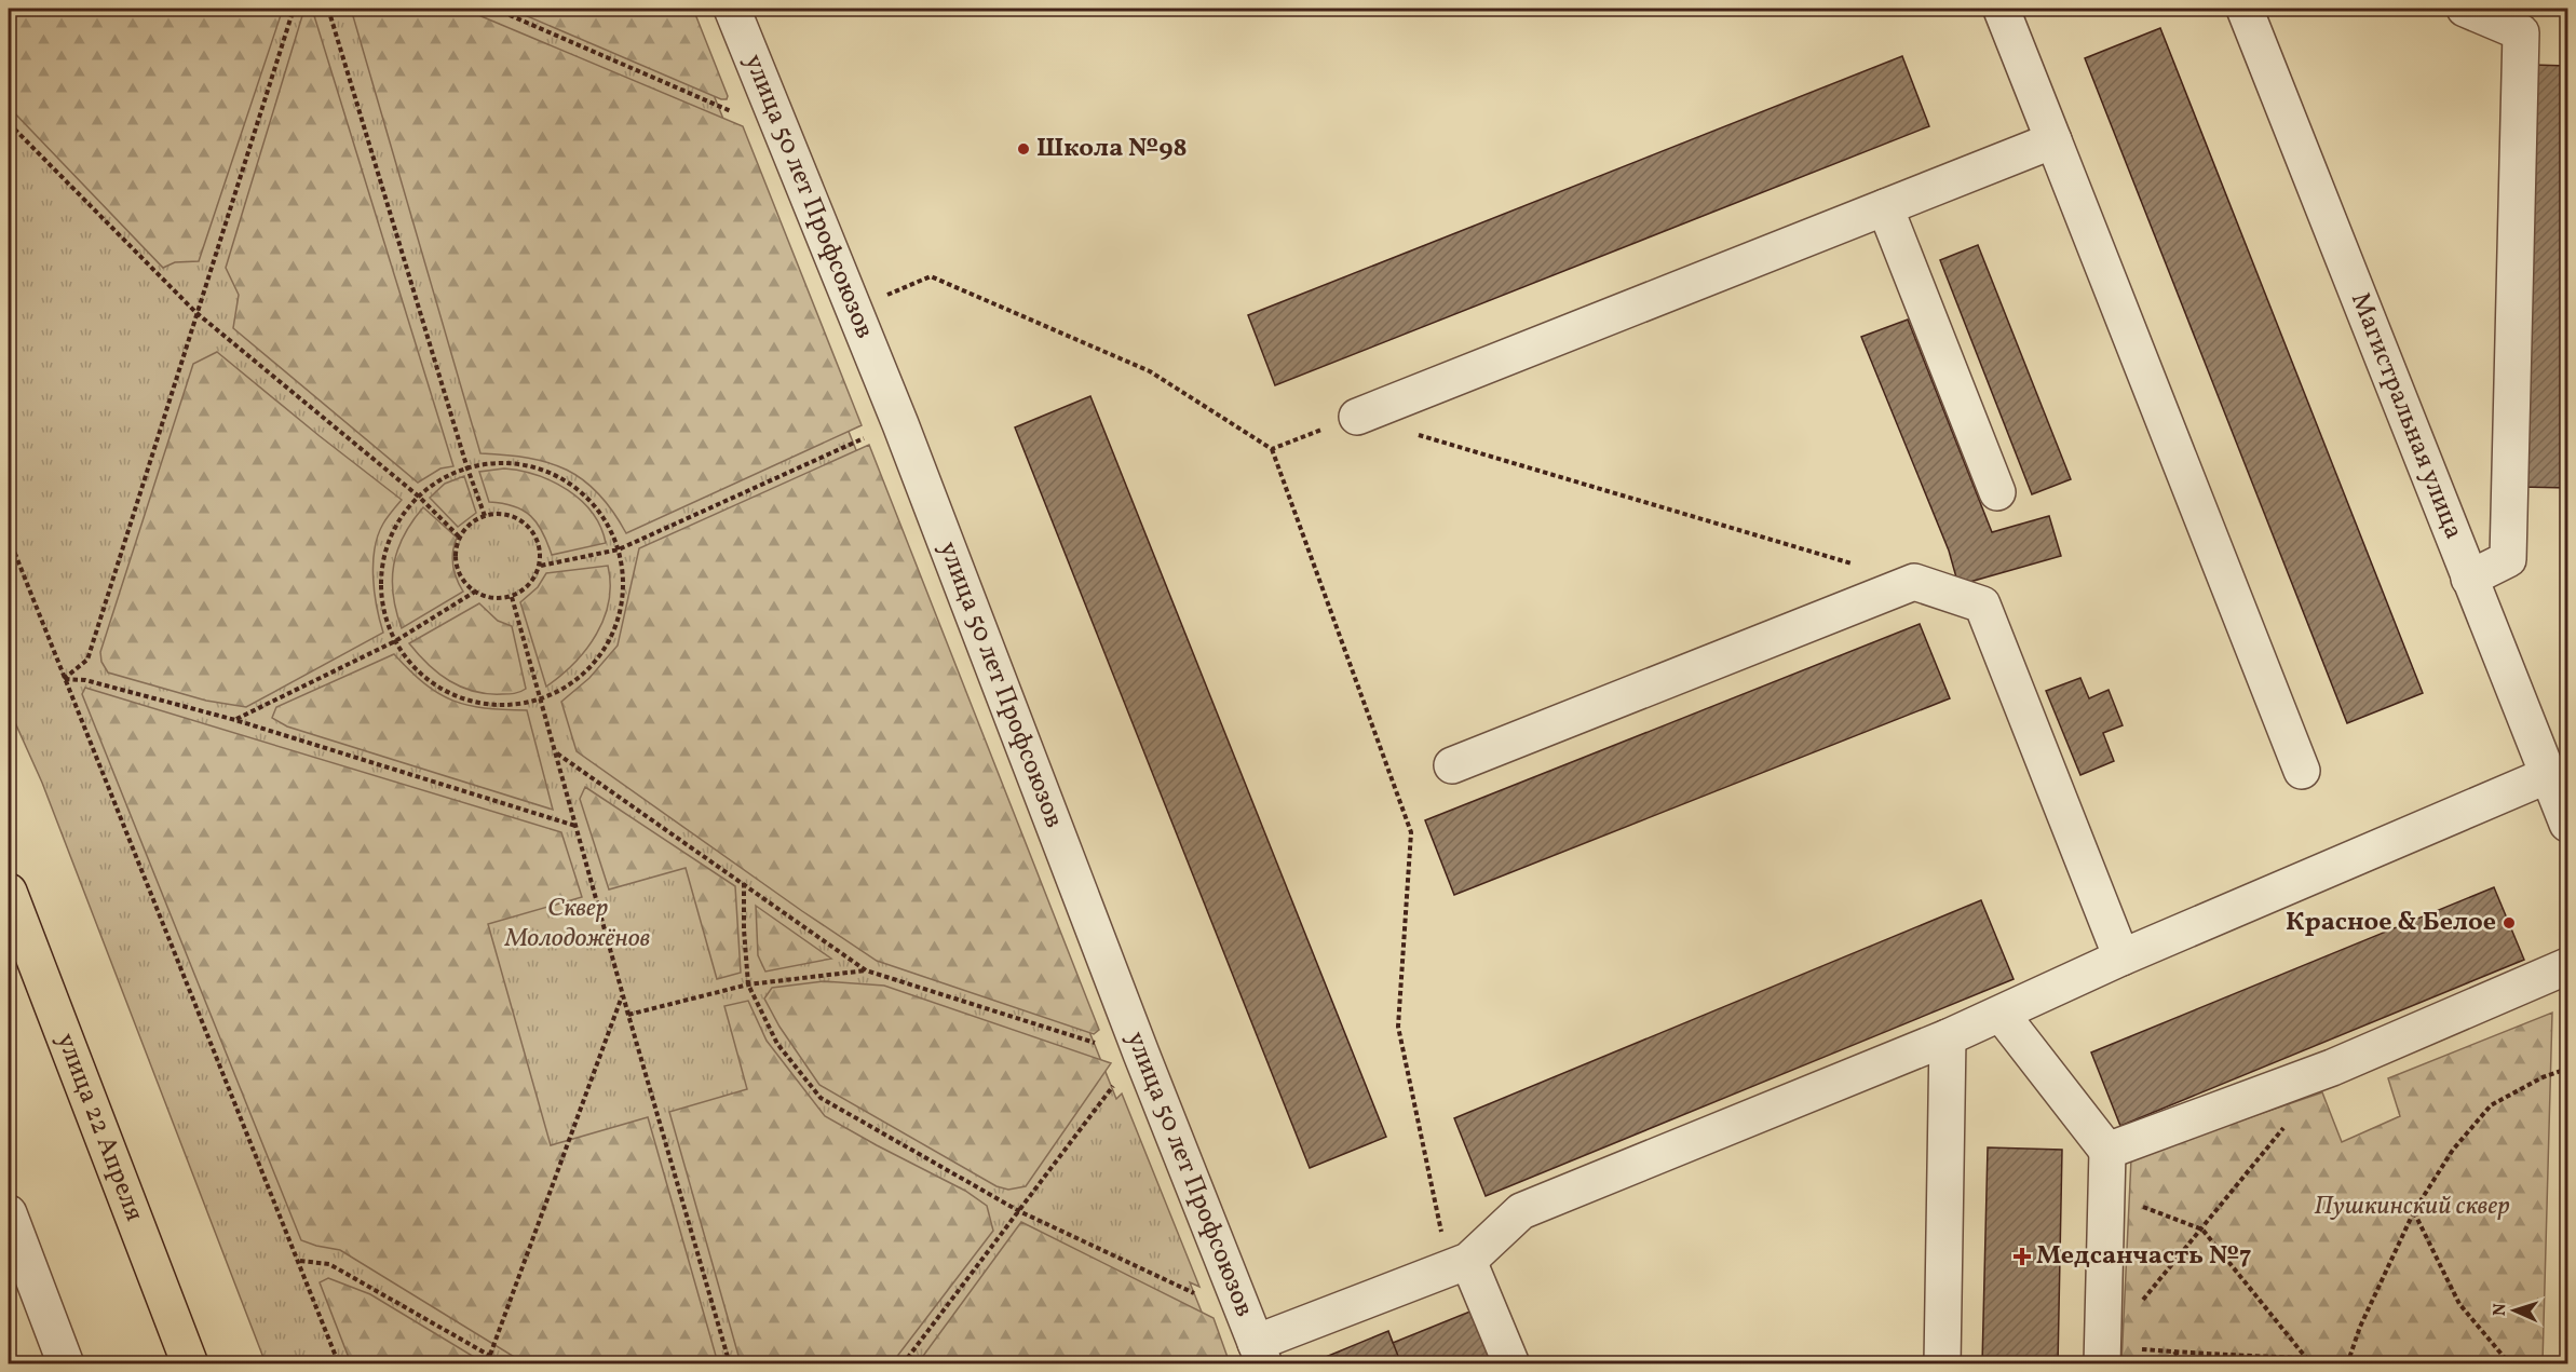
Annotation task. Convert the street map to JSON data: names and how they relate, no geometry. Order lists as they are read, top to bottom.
{
  "streets": {
    "main road": ["улица 22 Апреля"],
    "street": ["улица 50 лет Профсоюзов", "Магистральная улица"]
  },
  "parks": ["Сквер Молодожёнов", "Пушкинский сквер"],
  "places": {
    "other": ["Школа №98", "Красное & Белое"],
    "health": ["Медсанчасть №7"]
  },
  "north": "left"
}
